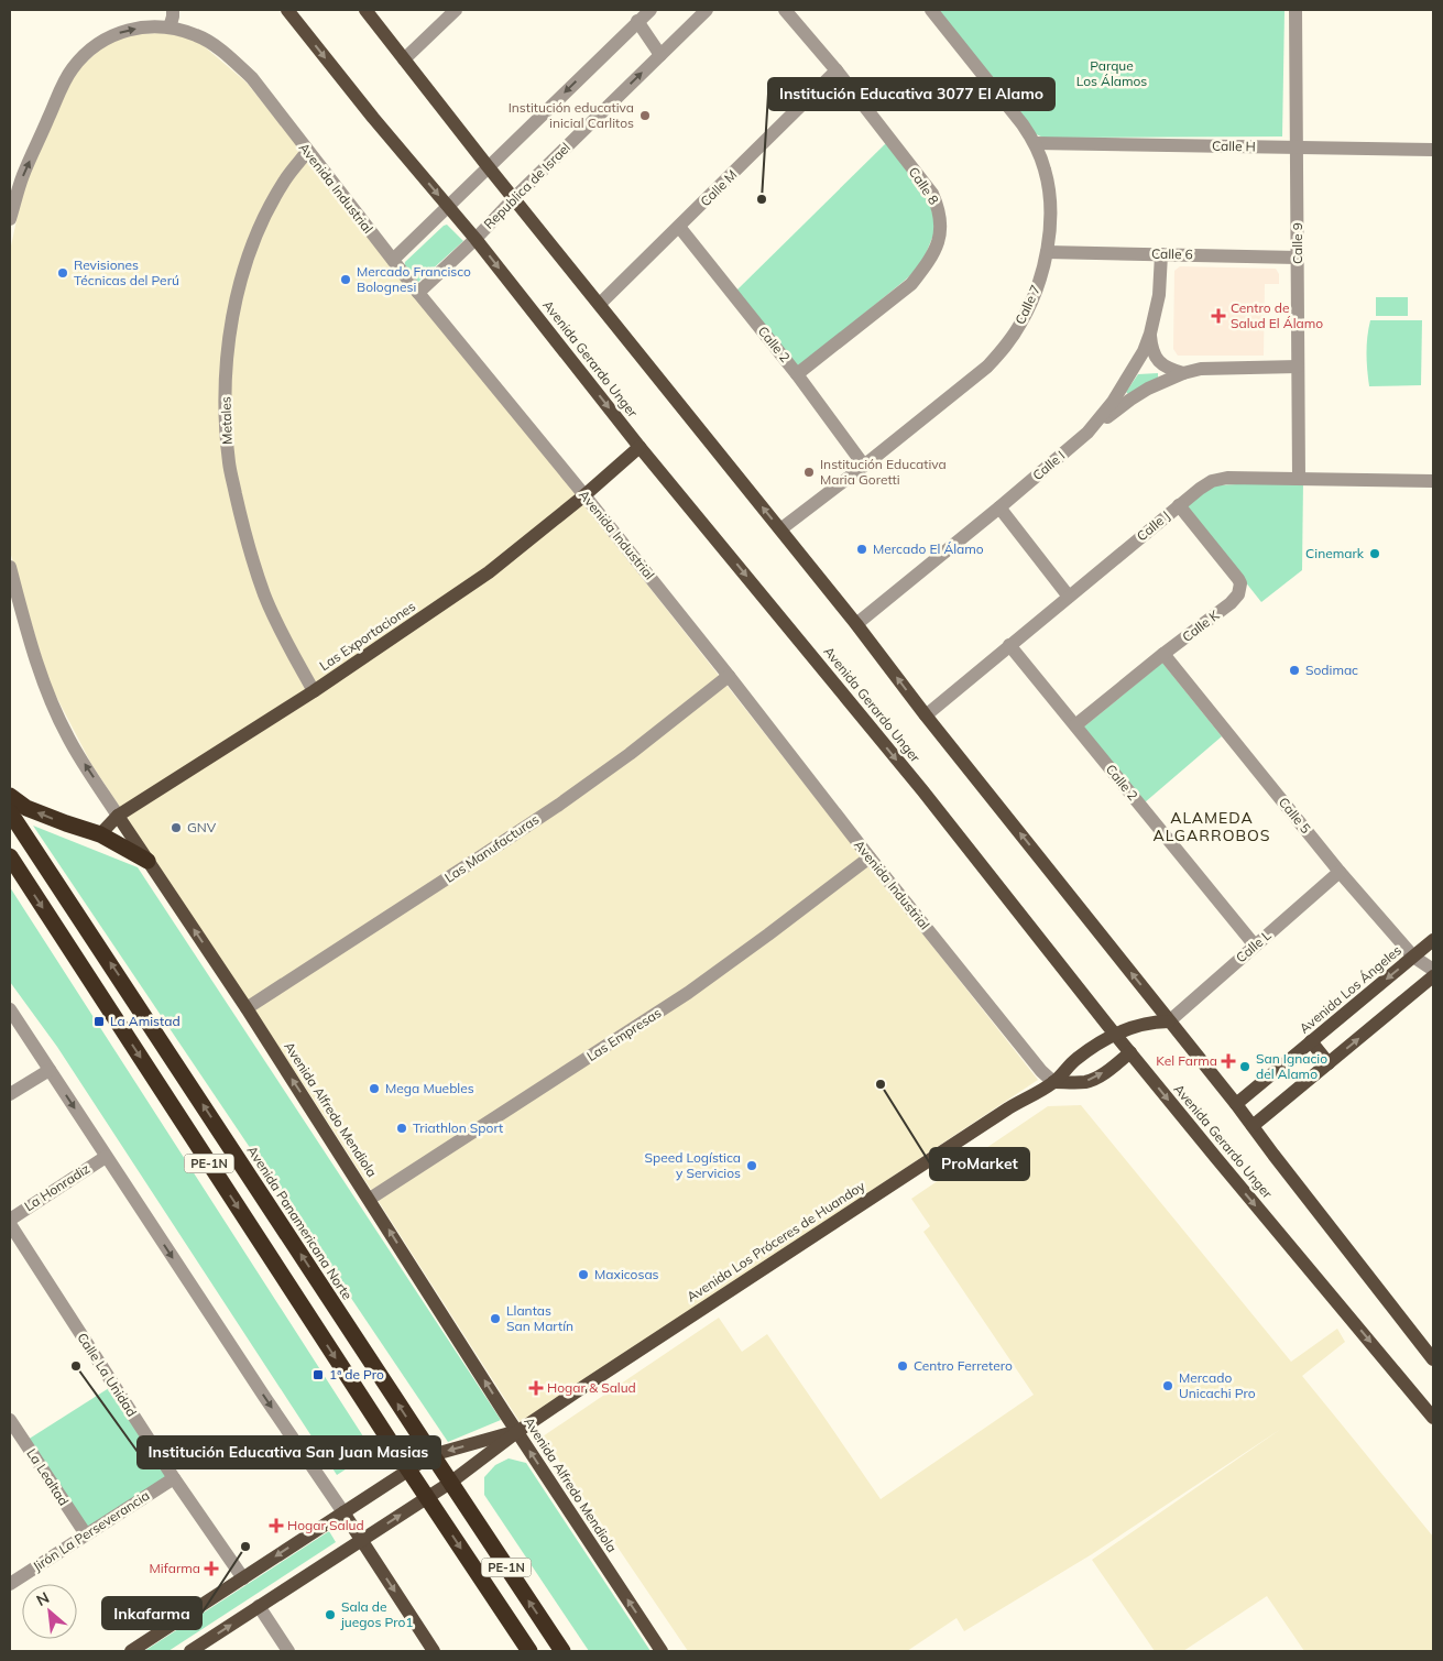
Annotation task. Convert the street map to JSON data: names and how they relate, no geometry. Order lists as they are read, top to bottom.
{
  "streets": {
    "highway": ["PE-1N", "Avenida Panamericana Norte"],
    "main road": [
      "Avenida Gerardo Unger",
      "Las Exportaciones",
      "Avenida Los Ángeles",
      "Avenida Alfredo Mendiola",
      "Avenida Los Próceres de Huandoy"
    ],
    "street": [
      "Calle H",
      "Republica de Israel",
      "Calle 8",
      "Avenida Industrial",
      "Calle M",
      "Calle 9",
      "Calle 6",
      "Calle 7",
      "Calle 2",
      "Metales",
      "Calle I",
      "Calle J",
      "Calle K",
      "Calle 5",
      "Las Manufacturas",
      "Calle L",
      "Las Empresas",
      "La Honradiz",
      "Calle La Unidad",
      "La Lealtad",
      "Jirón La Perseverancia"
    ]
  },
  "crossings": [
    ["Calle H", "Calle 9"],
    ["Calle H", "Calle 7"],
    ["Republica de Israel", "Avenida Industrial"],
    ["Republica de Israel", "Avenida Gerardo Unger"],
    ["Calle 8", "Calle M"],
    ["Calle 8", "Calle 2"],
    ["Avenida Industrial", "Metales"],
    ["Avenida Industrial", "Las Exportaciones"],
    ["Avenida Industrial", "Las Manufacturas"],
    ["Avenida Industrial", "Las Empresas"],
    ["Avenida Industrial", "Avenida Los Próceres de Huandoy"],
    ["Calle M", "Calle 2"],
    ["Calle 9", "Calle 6"],
    ["Calle 9", "Calle J"],
    ["Calle 6", "Calle 7"],
    ["Calle 6", "Calle I"],
    ["Calle 7", "Calle 2"],
    ["Calle 2", "Calle J"],
    ["Calle 2", "Calle K"],
    ["Calle 2", "Calle L"],
    ["Avenida Gerardo Unger", "Las Exportaciones"],
    ["Avenida Gerardo Unger", "Avenida Los Próceres de Huandoy"],
    ["Metales", "Las Exportaciones"],
    ["Calle J", "Calle K"],
    ["Calle K", "Calle 5"],
    ["Las Exportaciones", "Avenida Alfredo Mendiola"],
    ["Calle 5", "Calle L"],
    ["Calle 5", "Avenida Los Ángeles"],
    ["Las Manufacturas", "Avenida Alfredo Mendiola"],
    ["Calle L", "Avenida Los Próceres de Huandoy"],
    ["Las Empresas", "Avenida Alfredo Mendiola"],
    ["Avenida Alfredo Mendiola", "Avenida Los Próceres de Huandoy"],
    ["PE-1N", "Avenida Los Próceres de Huandoy"],
    ["Avenida Panamericana Norte", "Avenida Los Próceres de Huandoy"],
    ["Avenida Los Próceres de Huandoy", "Calle La Unidad"],
    ["Calle La Unidad", "Jirón La Perseverancia"],
    ["La Lealtad", "Jirón La Perseverancia"]
  ],
  "one_way": ["Avenida Alfredo Mendiola"],
  "districts": ["ALAMEDA ALGARROBOS"],
  "parks": ["Parque Los Álamos"],
  "places": {
    "other": [
      "Institución educativa inicial Carlitos",
      "Institución Educativa 3077 El Alamo",
      "Revisiones Técnicas del Perú",
      "Mercado Francisco Bolognesi",
      "Institución Educativa Maria Goretti",
      "Mercado El Álamo",
      "Cinemark",
      "Sodimac",
      "GNV",
      "San Ignacio del Alamo",
      "ProMarket",
      "Mega Muebles",
      "Triathlon Sport",
      "Speed Logística y Servicios",
      "Maxicosas",
      "Llantas San Martín",
      "Institución Educativa San Juan Masias",
      "Centro Ferretero",
      "Mercado Unicachi Pro",
      "Inkafarma",
      "Sala de juegos Pro1"
    ],
    "health": [
      "Centro de Salud El Álamo",
      "Kel Farma",
      "Hogar & Salud",
      "Hogar Salud",
      "Mifarma"
    ],
    "transit": ["La Amistad", "1ª de Pro"]
  },
  "north": "top left"
}
